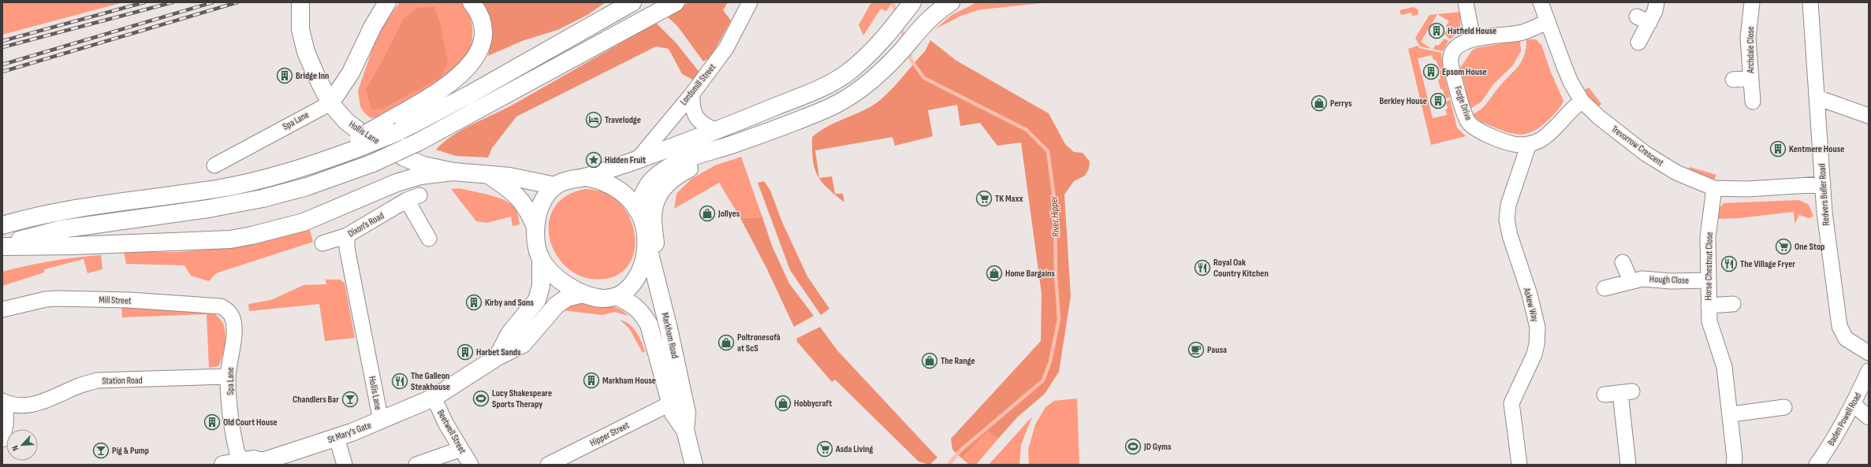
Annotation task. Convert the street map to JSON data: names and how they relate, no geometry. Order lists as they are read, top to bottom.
{
  "streets": {
    "main road": ["Hollis Lane", "Markham Road", "St Mary's Gate"],
    "street": [
      "Archdale Close",
      "Lordsmill Street",
      "Forge Drive",
      "Spa Lane",
      "Trevorrow Crescent",
      "Redvers Buller Road",
      "Dixon's Road",
      "Horse Chestnut Close",
      "Hough Close",
      "Mill Street",
      "Askew Way",
      "Station Road",
      "Baden Powell Road",
      "Beetwell Street",
      "Hipper Street"
    ]
  },
  "crossings": [
    ["Forge Drive", "Trevorrow Crescent"],
    ["Forge Drive", "Askew Way"],
    ["Spa Lane", "Hollis Lane"],
    ["Spa Lane", "Mill Street"],
    ["Spa Lane", "Station Road"],
    ["Spa Lane", "St Mary's Gate"],
    ["Hollis Lane", "Dixon's Road"],
    ["Hollis Lane", "St Mary's Gate"],
    ["Trevorrow Crescent", "Redvers Buller Road"],
    ["Trevorrow Crescent", "Horse Chestnut Close"],
    ["Horse Chestnut Close", "Hough Close"],
    ["Markham Road", "Hipper Street"],
    ["Beetwell Street", "St Mary's Gate"]
  ],
  "water": ["River Hipper"],
  "places": {
    "building": [
      "Hatfield House",
      "Epsom House",
      "Bridge Inn",
      "Berkley House",
      "Kentmere House",
      "Kirby and Sons",
      "Harbet Sands",
      "Markham House",
      "Old Court House"
    ],
    "shop": [
      "Perrys",
      "Jollyes",
      "Home Bargains",
      "Poltronesofà at ScS",
      "The Range",
      "Hobbycraft"
    ],
    "hotel": ["Travelodge"],
    "place": ["Hidden Fruit"],
    "supermarket": ["TK Maxx", "One Stop", "Asda Living"],
    "restaurant": ["The Village Fryer", "Royal Oak Country Kitchen", "The Galleon Steakhouse"],
    "cafe": ["Pausa"],
    "sports": ["Lucy Shakespeare Sports Therapy", "JD Gyms"],
    "bar": ["Chandlers Bar", "Pig & Pump"]
  },
  "north": "bottom left"
}
